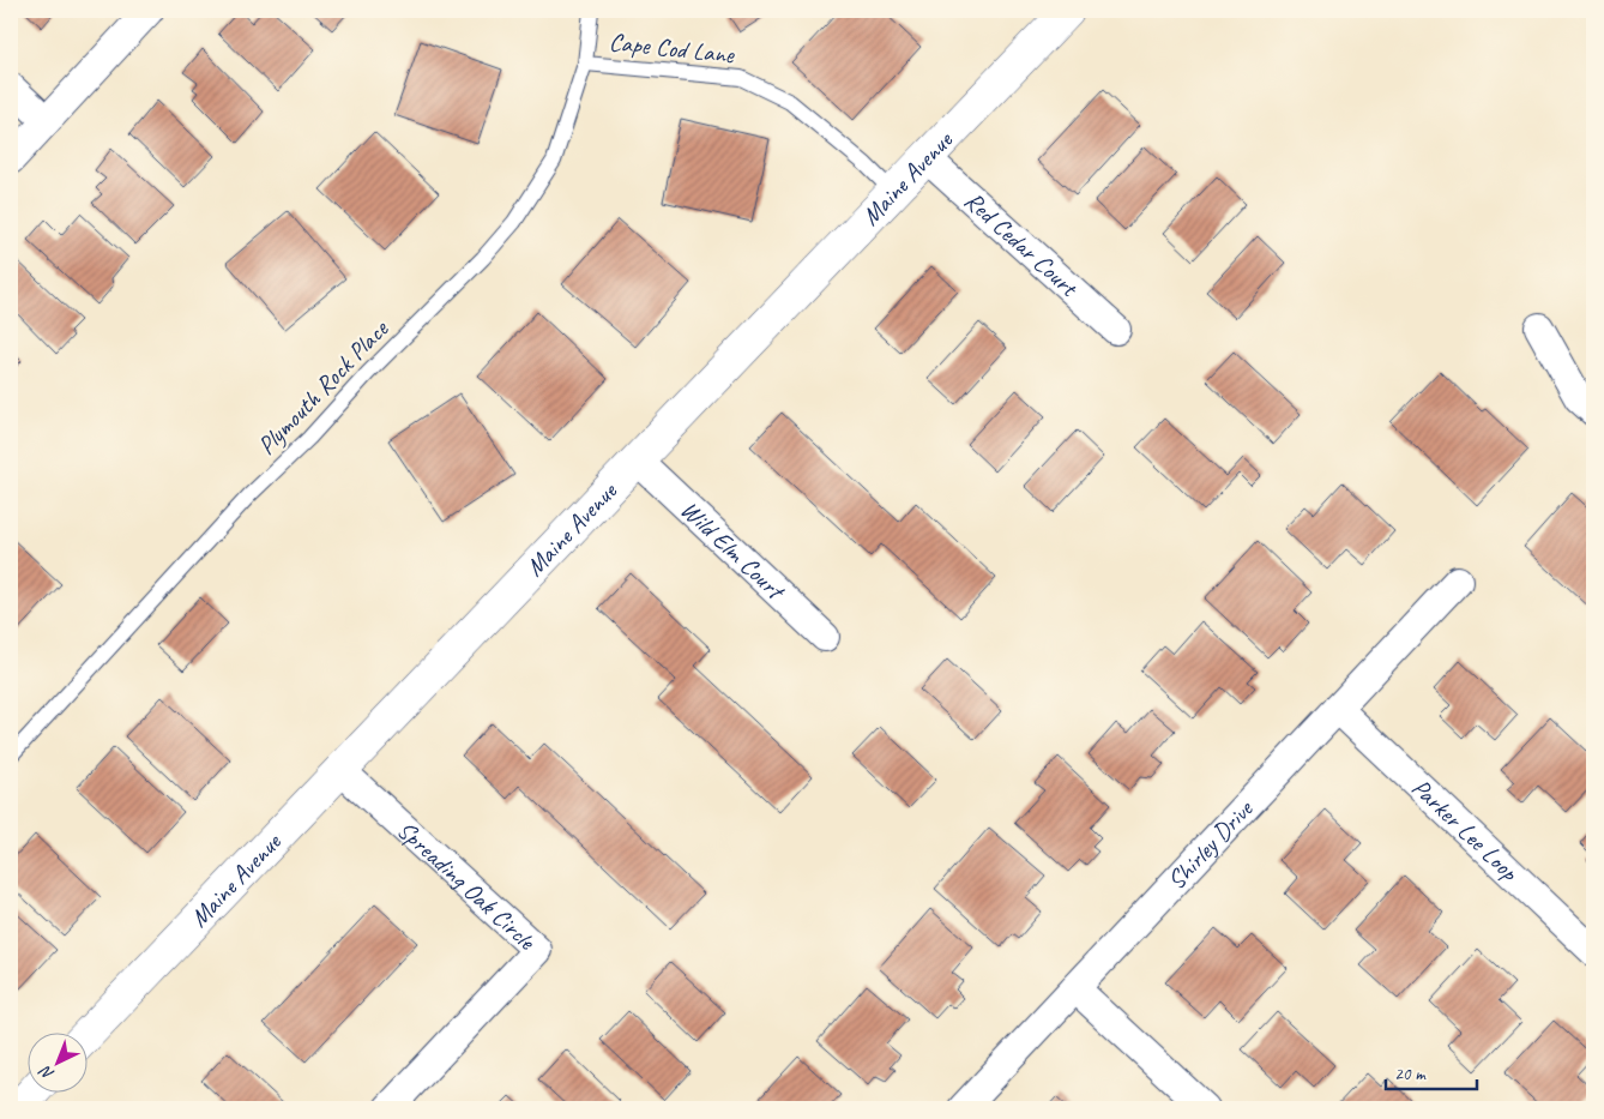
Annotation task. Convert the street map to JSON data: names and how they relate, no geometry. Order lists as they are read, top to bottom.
{
  "streets": {
    "street": [
      "Maine Avenue",
      "Red Cedar Court",
      "Wild Elm Court",
      "Parker Lee Loop",
      "Shirley Drive",
      "Spreading Oak Circle"
    ],
    "lane": ["Cape Cod Lane", "Plymouth Rock Place"]
  },
  "crossings": [
    ["Cape Cod Lane", "Maine Avenue"],
    ["Cape Cod Lane", "Plymouth Rock Place"],
    ["Maine Avenue", "Red Cedar Court"],
    ["Maine Avenue", "Wild Elm Court"],
    ["Maine Avenue", "Spreading Oak Circle"],
    ["Parker Lee Loop", "Shirley Drive"]
  ],
  "scale_bar": "20 m",
  "north": "bottom left"
}
